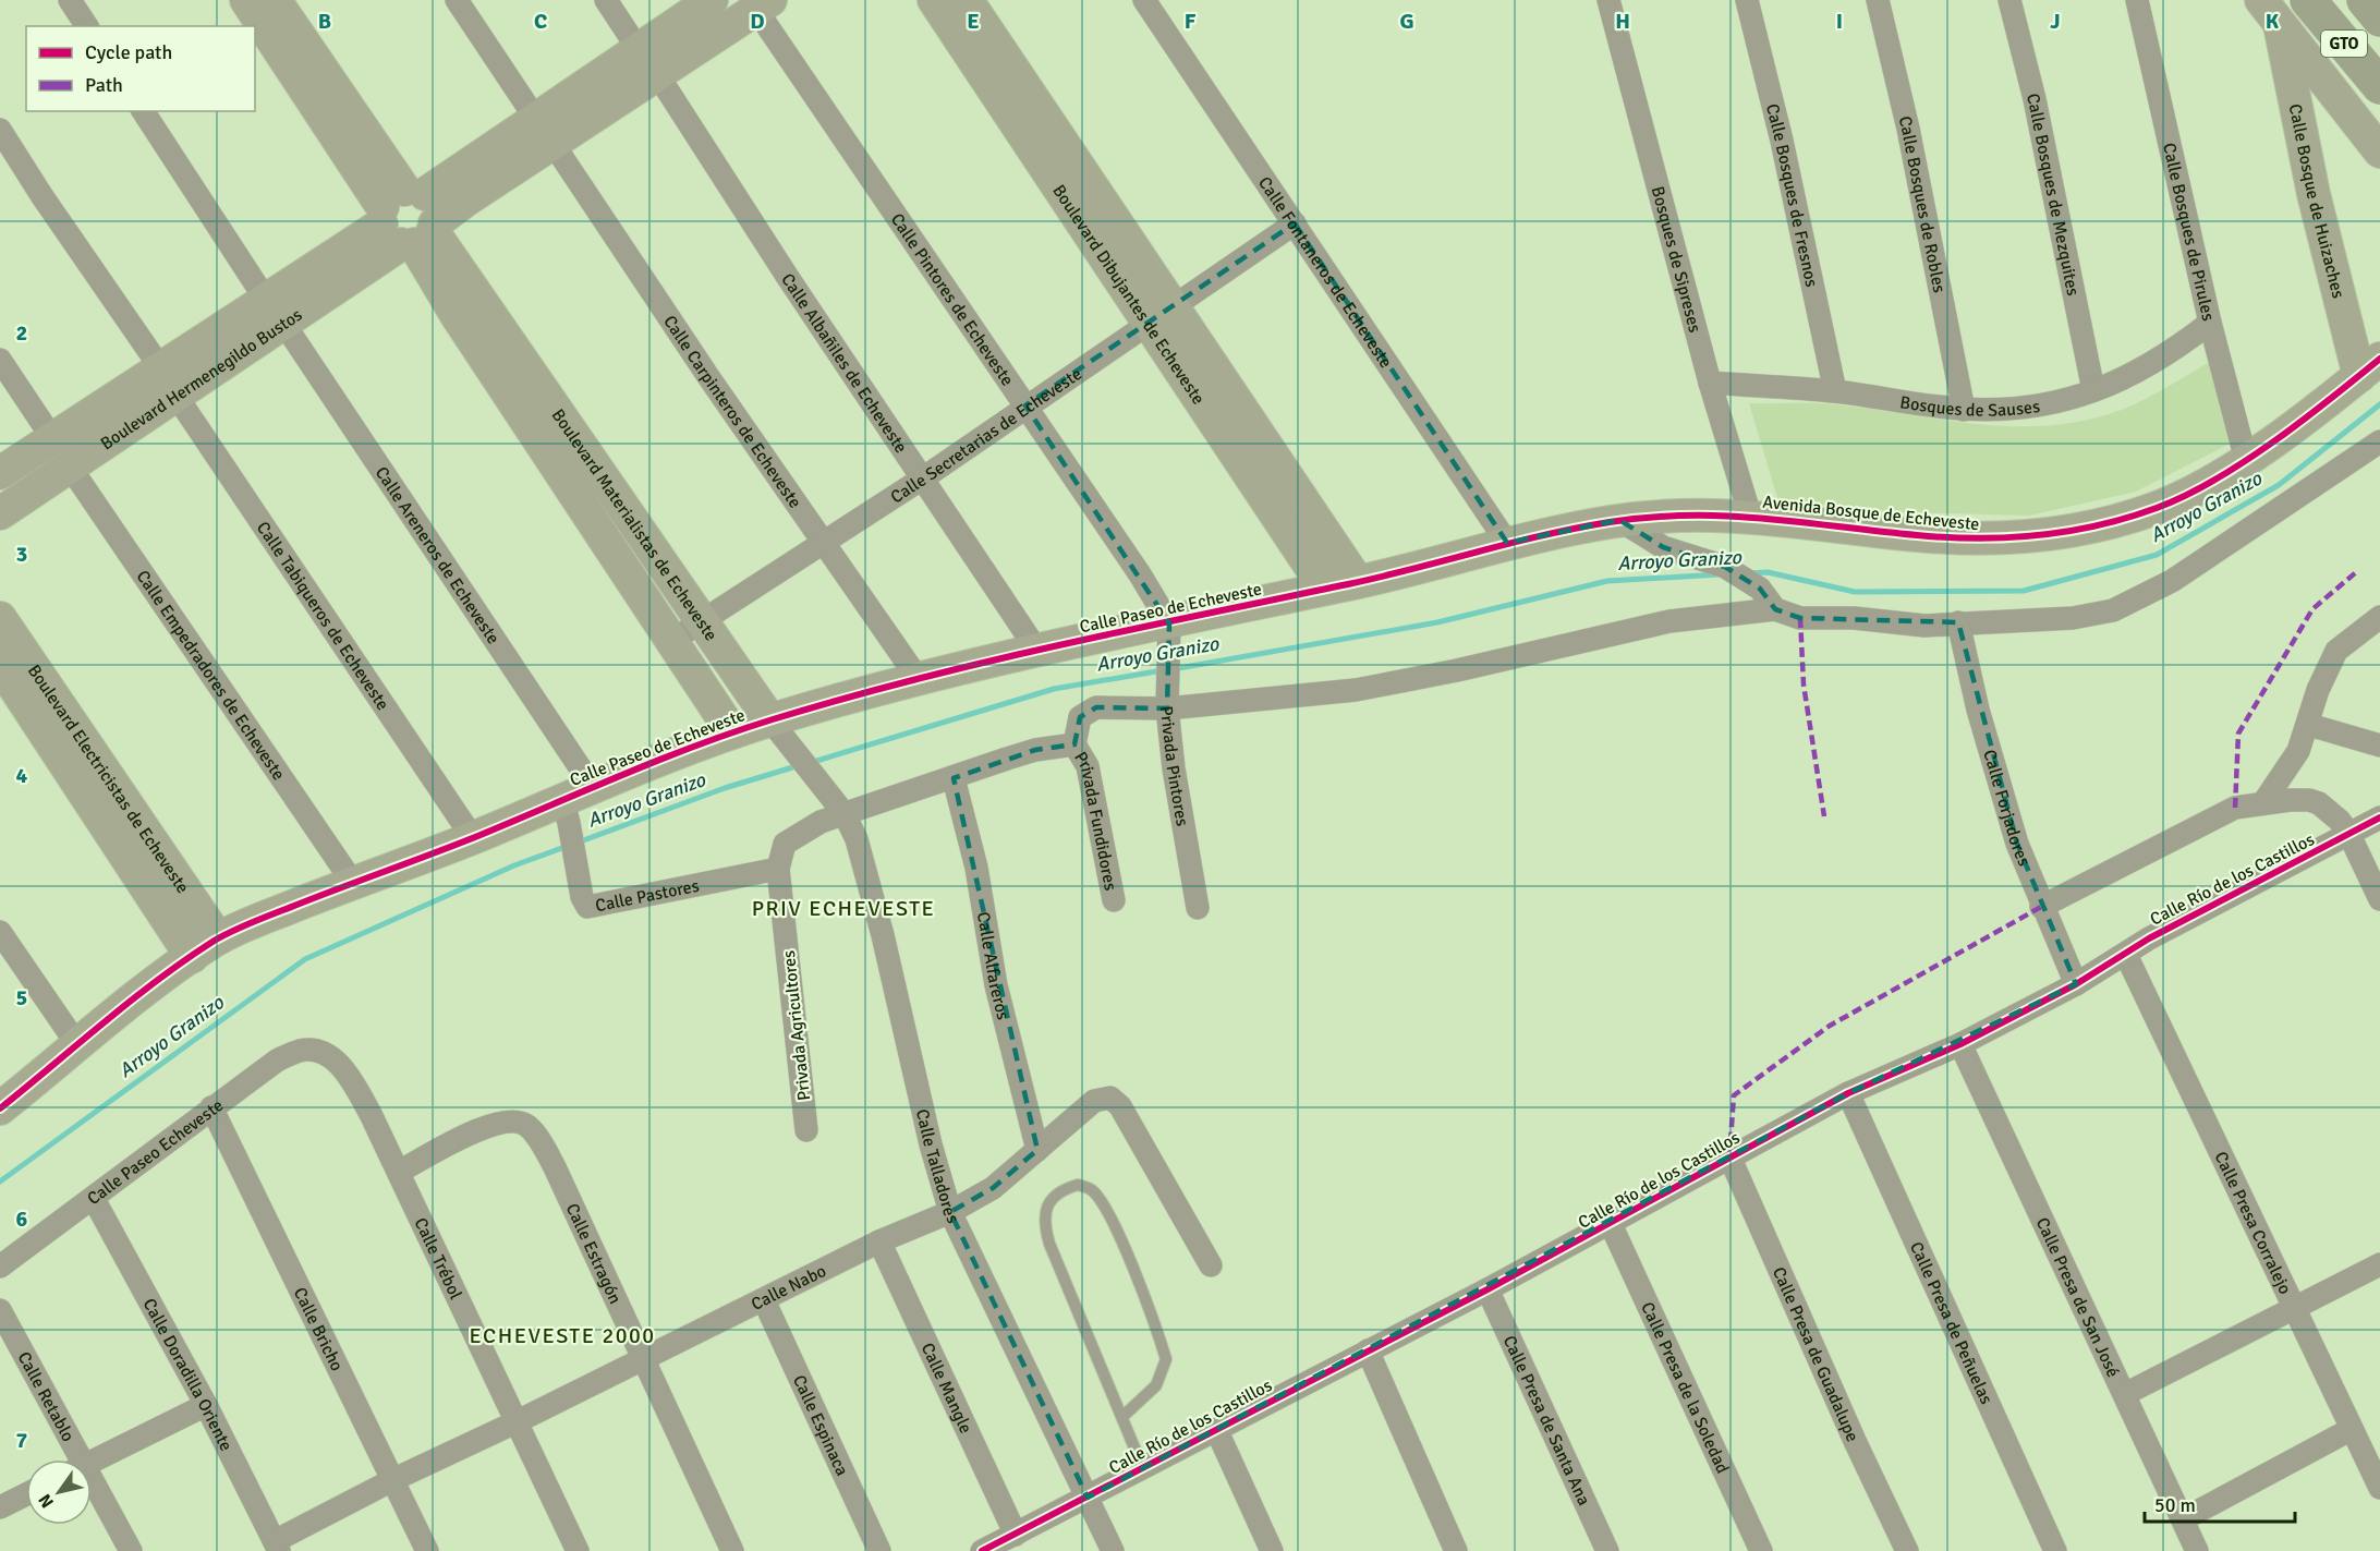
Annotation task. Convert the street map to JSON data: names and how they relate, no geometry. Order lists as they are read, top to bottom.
{
  "streets": {
    "main road": ["GTO"],
    "street": [
      "Calle Bosques de Fresnos",
      "Calle Bosques de Mezquites",
      "Calle Bosque de Huizaches",
      "Calle Bosques de Robles",
      "Calle Bosques de Pirules",
      "Bosques de Sipreses",
      "Calle Fontaneros de Echeveste",
      "Boulevard Dibujantes de Echeveste",
      "Calle Pintores de Echeveste",
      "Calle Albañiles de Echeveste",
      "Boulevard Hermenegildo Bustos",
      "Bosques de Sauses",
      "Calle Carpinteros de Echeveste",
      "Calle Secretarias de Echeveste",
      "Avenida Bosque de Echeveste",
      "Boulevard Materialistas de Echeveste",
      "Calle Areneros de Echeveste",
      "Calle Paseo de Echeveste",
      "Calle Tabiqueros de Echeveste",
      "Calle Empedradores de Echeveste",
      "Privada Pintores",
      "Boulevard Electricistas de Echeveste",
      "Calle Forjadores",
      "Privada Fundidores",
      "Calle Río de los Castillos",
      "Calle Pastores",
      "Calle Alfareros",
      "Privada Agricultores",
      "Calle Paseo Echeveste",
      "Calle Talladores",
      "Calle Presa Corralejo",
      "Calle Estragón",
      "Calle Trébol",
      "Calle Nabo",
      "Calle Presa de San José",
      "Calle Presa de Peñuelas",
      "Calle Bricho",
      "Calle Presa de Guadalupe",
      "Calle Doradilla Oriente",
      "Calle Presa de la Soledad",
      "Calle Mangle",
      "Calle Retablo",
      "Calle Presa de Santa Ana",
      "Calle Espinaca"
    ]
  },
  "crossings": [
    ["Calle Bosques de Fresnos", "Bosques de Sauses"],
    ["Calle Bosques de Mezquites", "Bosques de Sauses"],
    ["Calle Bosque de Huizaches", "Avenida Bosque de Echeveste"],
    ["Calle Bosques de Robles", "Bosques de Sauses"],
    ["Calle Bosques de Pirules", "Bosques de Sauses"],
    ["Calle Bosques de Pirules", "Avenida Bosque de Echeveste"],
    ["Bosques de Sipreses", "Bosques de Sauses"],
    ["Bosques de Sipreses", "Avenida Bosque de Echeveste"],
    ["Calle Fontaneros de Echeveste", "Calle Secretarias de Echeveste"],
    ["Calle Fontaneros de Echeveste", "Avenida Bosque de Echeveste"],
    ["Calle Fontaneros de Echeveste", "Calle Paseo de Echeveste"],
    ["Boulevard Dibujantes de Echeveste", "Calle Secretarias de Echeveste"],
    ["Boulevard Dibujantes de Echeveste", "Calle Paseo de Echeveste"],
    ["Calle Pintores de Echeveste", "Boulevard Hermenegildo Bustos"],
    ["Calle Pintores de Echeveste", "Calle Secretarias de Echeveste"],
    ["Calle Pintores de Echeveste", "Calle Paseo de Echeveste"],
    ["Calle Pintores de Echeveste", "Privada Pintores"],
    ["Calle Albañiles de Echeveste", "Boulevard Hermenegildo Bustos"],
    ["Calle Albañiles de Echeveste", "Calle Secretarias de Echeveste"],
    ["Calle Albañiles de Echeveste", "Calle Paseo de Echeveste"],
    ["Boulevard Hermenegildo Bustos", "Calle Carpinteros de Echeveste"],
    ["Boulevard Hermenegildo Bustos", "Boulevard Materialistas de Echeveste"],
    ["Boulevard Hermenegildo Bustos", "Calle Areneros de Echeveste"],
    ["Boulevard Hermenegildo Bustos", "Calle Tabiqueros de Echeveste"],
    ["Boulevard Hermenegildo Bustos", "Calle Empedradores de Echeveste"],
    ["Calle Carpinteros de Echeveste", "Calle Secretarias de Echeveste"],
    ["Calle Carpinteros de Echeveste", "Calle Paseo de Echeveste"],
    ["Calle Secretarias de Echeveste", "Boulevard Materialistas de Echeveste"],
    ["Avenida Bosque de Echeveste", "Calle Paseo de Echeveste"],
    ["Boulevard Materialistas de Echeveste", "Calle Paseo de Echeveste"],
    ["Boulevard Materialistas de Echeveste", "Privada Agricultores"],
    ["Boulevard Materialistas de Echeveste", "Calle Talladores"],
    ["Calle Areneros de Echeveste", "Calle Paseo de Echeveste"],
    ["Calle Paseo de Echeveste", "Calle Tabiqueros de Echeveste"],
    ["Calle Paseo de Echeveste", "Calle Empedradores de Echeveste"],
    ["Calle Paseo de Echeveste", "Privada Pintores"],
    ["Calle Paseo de Echeveste", "Boulevard Electricistas de Echeveste"],
    ["Calle Paseo de Echeveste", "Calle Pastores"],
    ["Calle Forjadores", "Calle Río de los Castillos"],
    ["Calle Río de los Castillos", "Calle Talladores"],
    ["Calle Río de los Castillos", "Calle Presa Corralejo"],
    ["Calle Río de los Castillos", "Calle Presa de San José"],
    ["Calle Río de los Castillos", "Calle Presa de Peñuelas"],
    ["Calle Río de los Castillos", "Calle Presa de Guadalupe"],
    ["Calle Río de los Castillos", "Calle Presa de la Soledad"],
    ["Calle Río de los Castillos", "Calle Mangle"],
    ["Calle Río de los Castillos", "Calle Presa de Santa Ana"],
    ["Calle Pastores", "Privada Agricultores"],
    ["Calle Alfareros", "Calle Nabo"],
    ["Privada Agricultores", "Calle Talladores"],
    ["Calle Paseo Echeveste", "Calle Trébol"],
    ["Calle Paseo Echeveste", "Calle Bricho"],
    ["Calle Paseo Echeveste", "Calle Doradilla Oriente"],
    ["Calle Talladores", "Calle Nabo"],
    ["Calle Estragón", "Calle Trébol"],
    ["Calle Estragón", "Calle Nabo"],
    ["Calle Trébol", "Calle Nabo"],
    ["Calle Nabo", "Calle Bricho"],
    ["Calle Nabo", "Calle Doradilla Oriente"],
    ["Calle Nabo", "Calle Mangle"],
    ["Calle Nabo", "Calle Espinaca"]
  ],
  "districts": ["PRIV ECHEVESTE", "ECHEVESTE 2000"],
  "water": ["Arroyo Granizo"],
  "legend": ["Cycle path", "Path"],
  "scale_bar": "50 m",
  "north": "bottom left",
  "grid": {
    "columns": [
      "B",
      "C",
      "D",
      "E",
      "F",
      "G",
      "H",
      "I",
      "J",
      "K"
    ],
    "rows": [
      "2",
      "3",
      "4",
      "5",
      "6",
      "7"
    ]
  }
}
